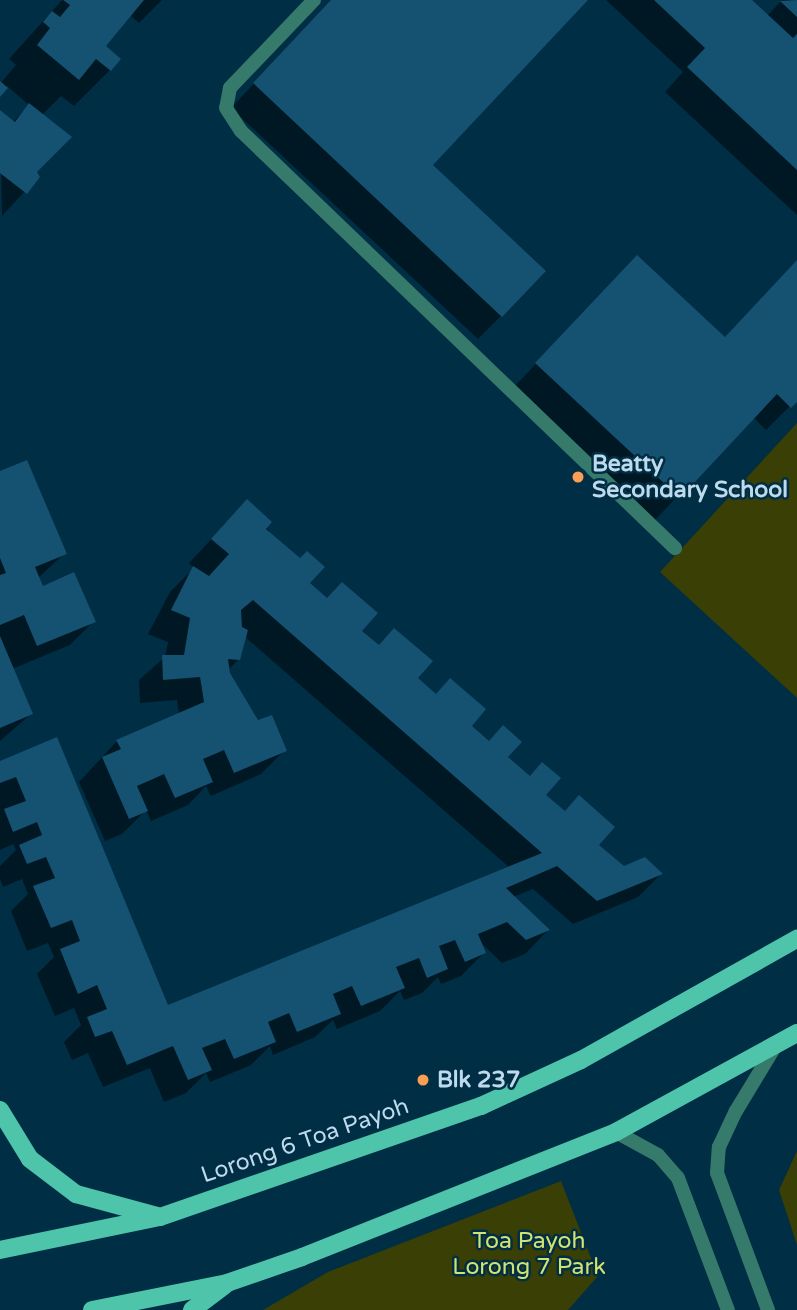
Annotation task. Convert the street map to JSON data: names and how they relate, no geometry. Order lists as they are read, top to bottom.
{
  "streets": {
    "main road": ["Lorong 6 Toa Payoh"]
  },
  "parks": ["Toa Payoh Lorong 7 Park"],
  "places": ["Beatty Secondary School", "Blk 237"]
}
